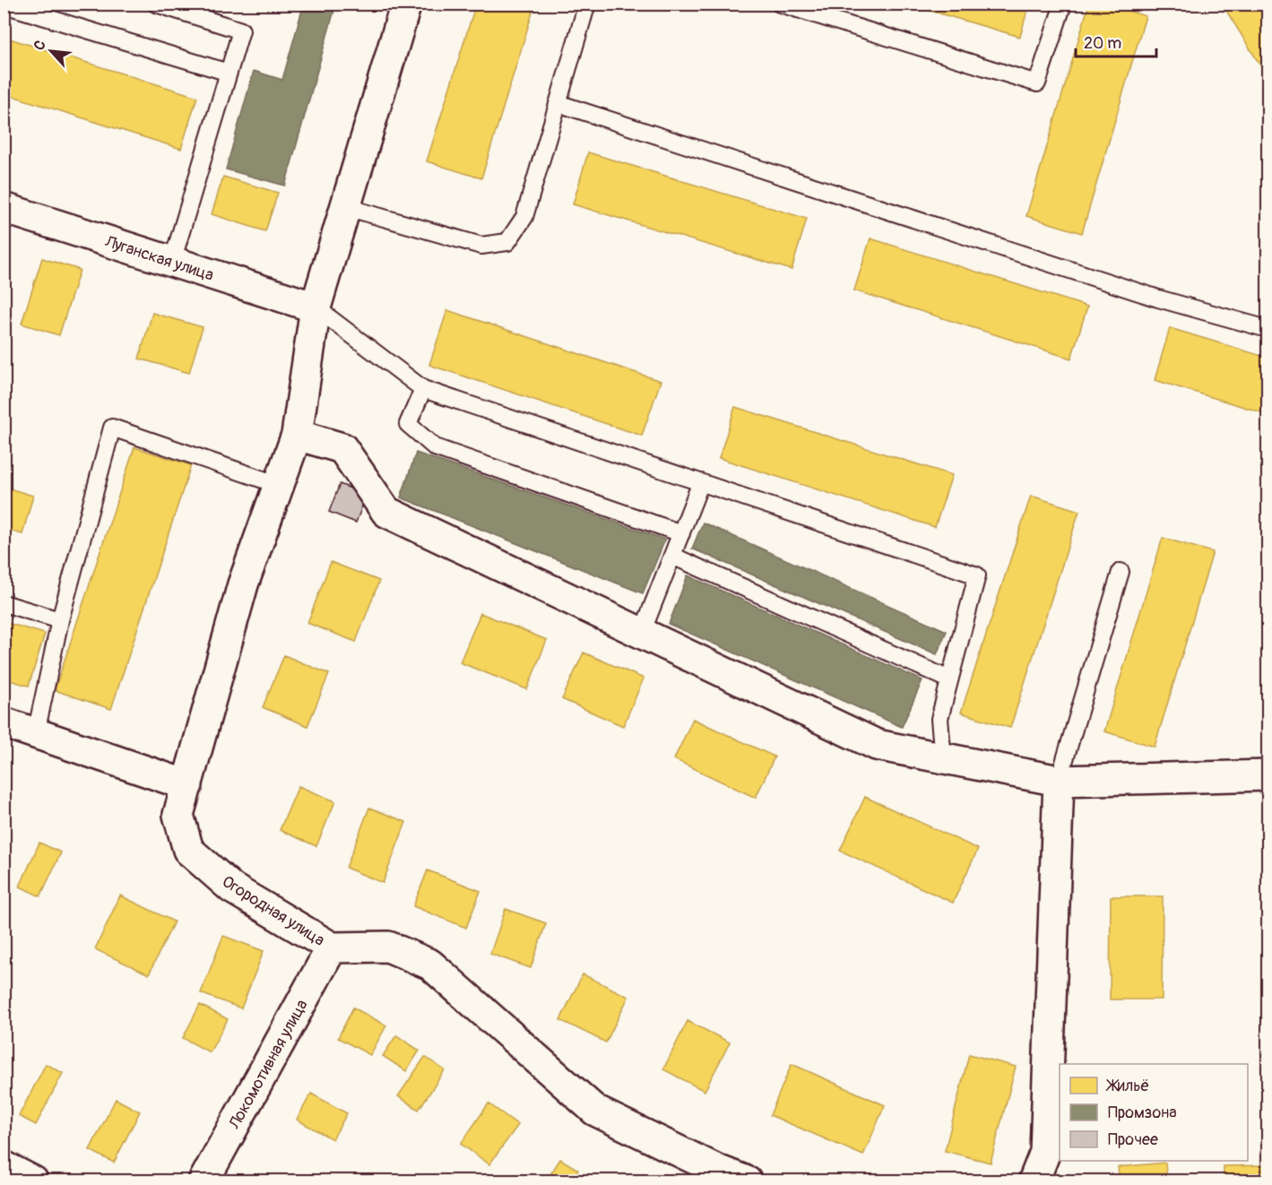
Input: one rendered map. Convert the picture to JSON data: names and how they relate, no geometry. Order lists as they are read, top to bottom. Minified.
{"streets":{"street":["Луганская улица","Огородная улица","Локомотивная улица"]},"crossings":[["Луганская улица","Огородная улица"],["Огородная улица","Локомотивная улица"]],"legend":["Жильё","Промзона","Прочее"],"scale_bar":"20 m","north":"top left"}
